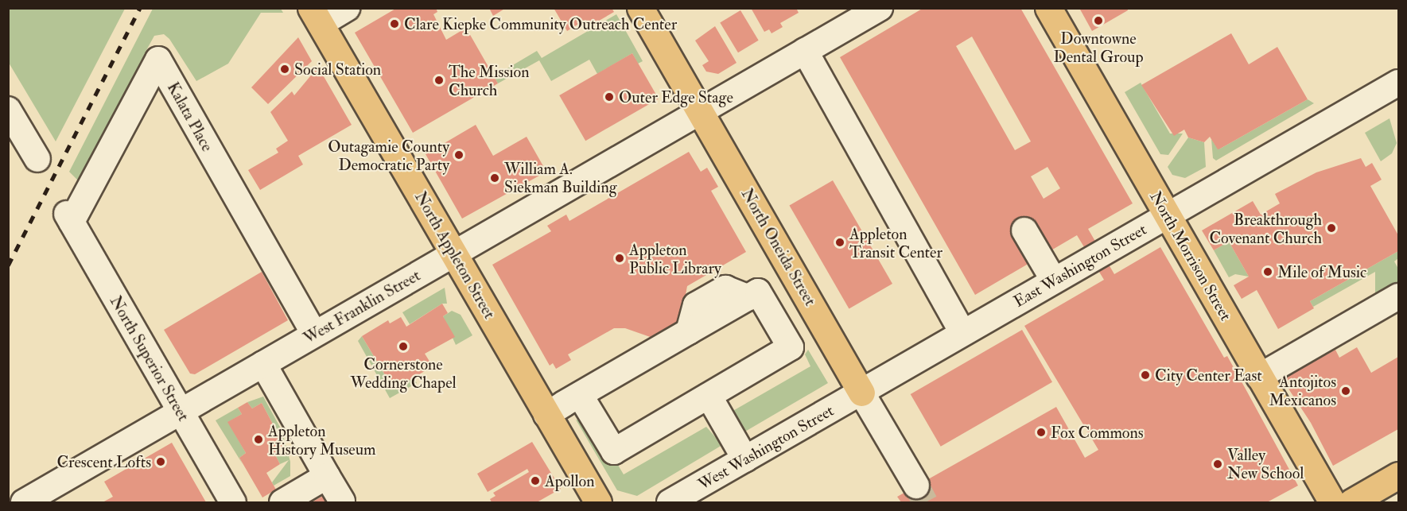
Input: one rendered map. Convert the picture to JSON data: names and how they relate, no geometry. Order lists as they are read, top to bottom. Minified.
{"streets":{"main road":["North Oneida Street","North Appleton Street","North Morrison Street"],"street":["Kalata Place","East Washington Street","West Franklin Street","North Superior Street","West Washington Street"]},"crossings":[["Kalata Place","West Franklin Street"],["Kalata Place","North Superior Street"],["North Oneida Street","East Washington Street"],["North Oneida Street","West Franklin Street"],["North Oneida Street","West Washington Street"],["North Appleton Street","West Franklin Street"],["North Morrison Street","East Washington Street"],["East Washington Street","West Washington Street"],["West Franklin Street","North Superior Street"]],"places":["Downtowne Dental Group","Clare Kiepke Community Outreach Center","Social Station","The Mission Church","Outer Edge Stage","Outagamie County Democratic Party","William A. Siekman Building","Breakthrough Covenant Church","Appleton Transit Center","Appleton Public Library","Mile of Music","Cornerstone Wedding Chapel","City Center East","Antojitos Mexicanos","Fox Commons","Appleton History Museum","Crescent Lofts","Valley New School","Apollon"]}
